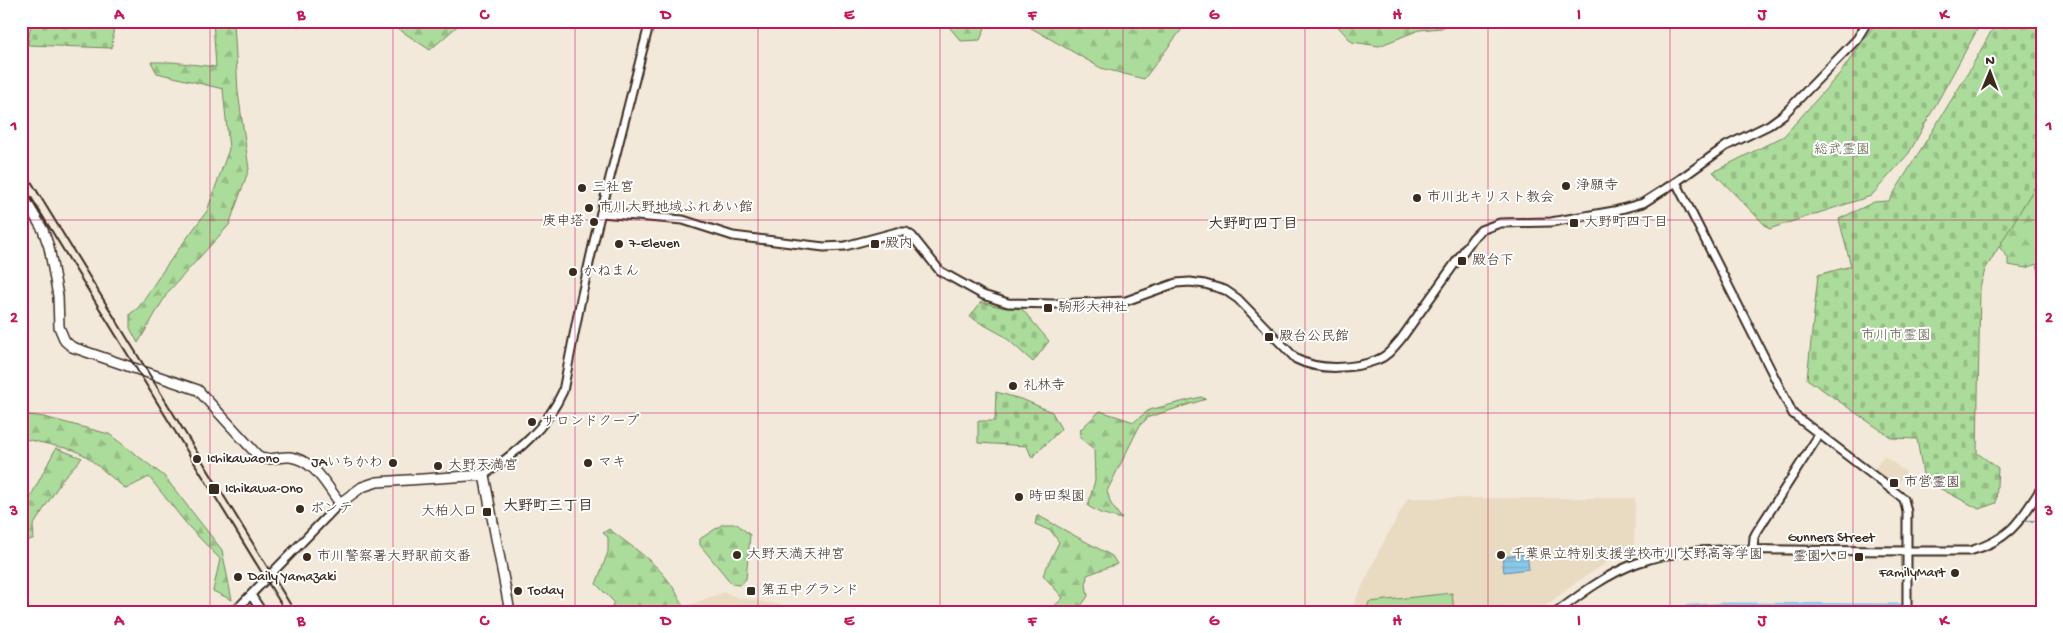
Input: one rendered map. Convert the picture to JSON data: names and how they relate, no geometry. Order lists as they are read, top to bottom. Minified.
{"streets":{"street":["Gunners Street"]},"districts":["大野町四丁目","大野町三丁目"],"parks":["総武霊園","市川市霊園"],"places":{"other":["浄願寺","三社宮","市川北キリスト教会","市川大野地域ふれあい館","庚申塔","7-Eleven","かねまん","礼林寺","サロンドクープ","Ichikawaono","JAいちかわ","マキ","大野天満宮","時田梨園","ボンテ","大野天満天神宮","千葉県立特別支援学校市川大野高等学園","市川警察署大野駅前交番","FamilyMart","Daily Yamazaki","Today"],"transit":["大野町四丁目","殿内","殿台下","駒形大神社","殿台公民館","市営霊園","Ichikawa-Ono","大柏入口","霊園入口","第五中グランド"]},"north":"top","grid":{"columns":["A","B","C","D","E","F","G","H","I","J","K"],"rows":["1","2","3"]}}
